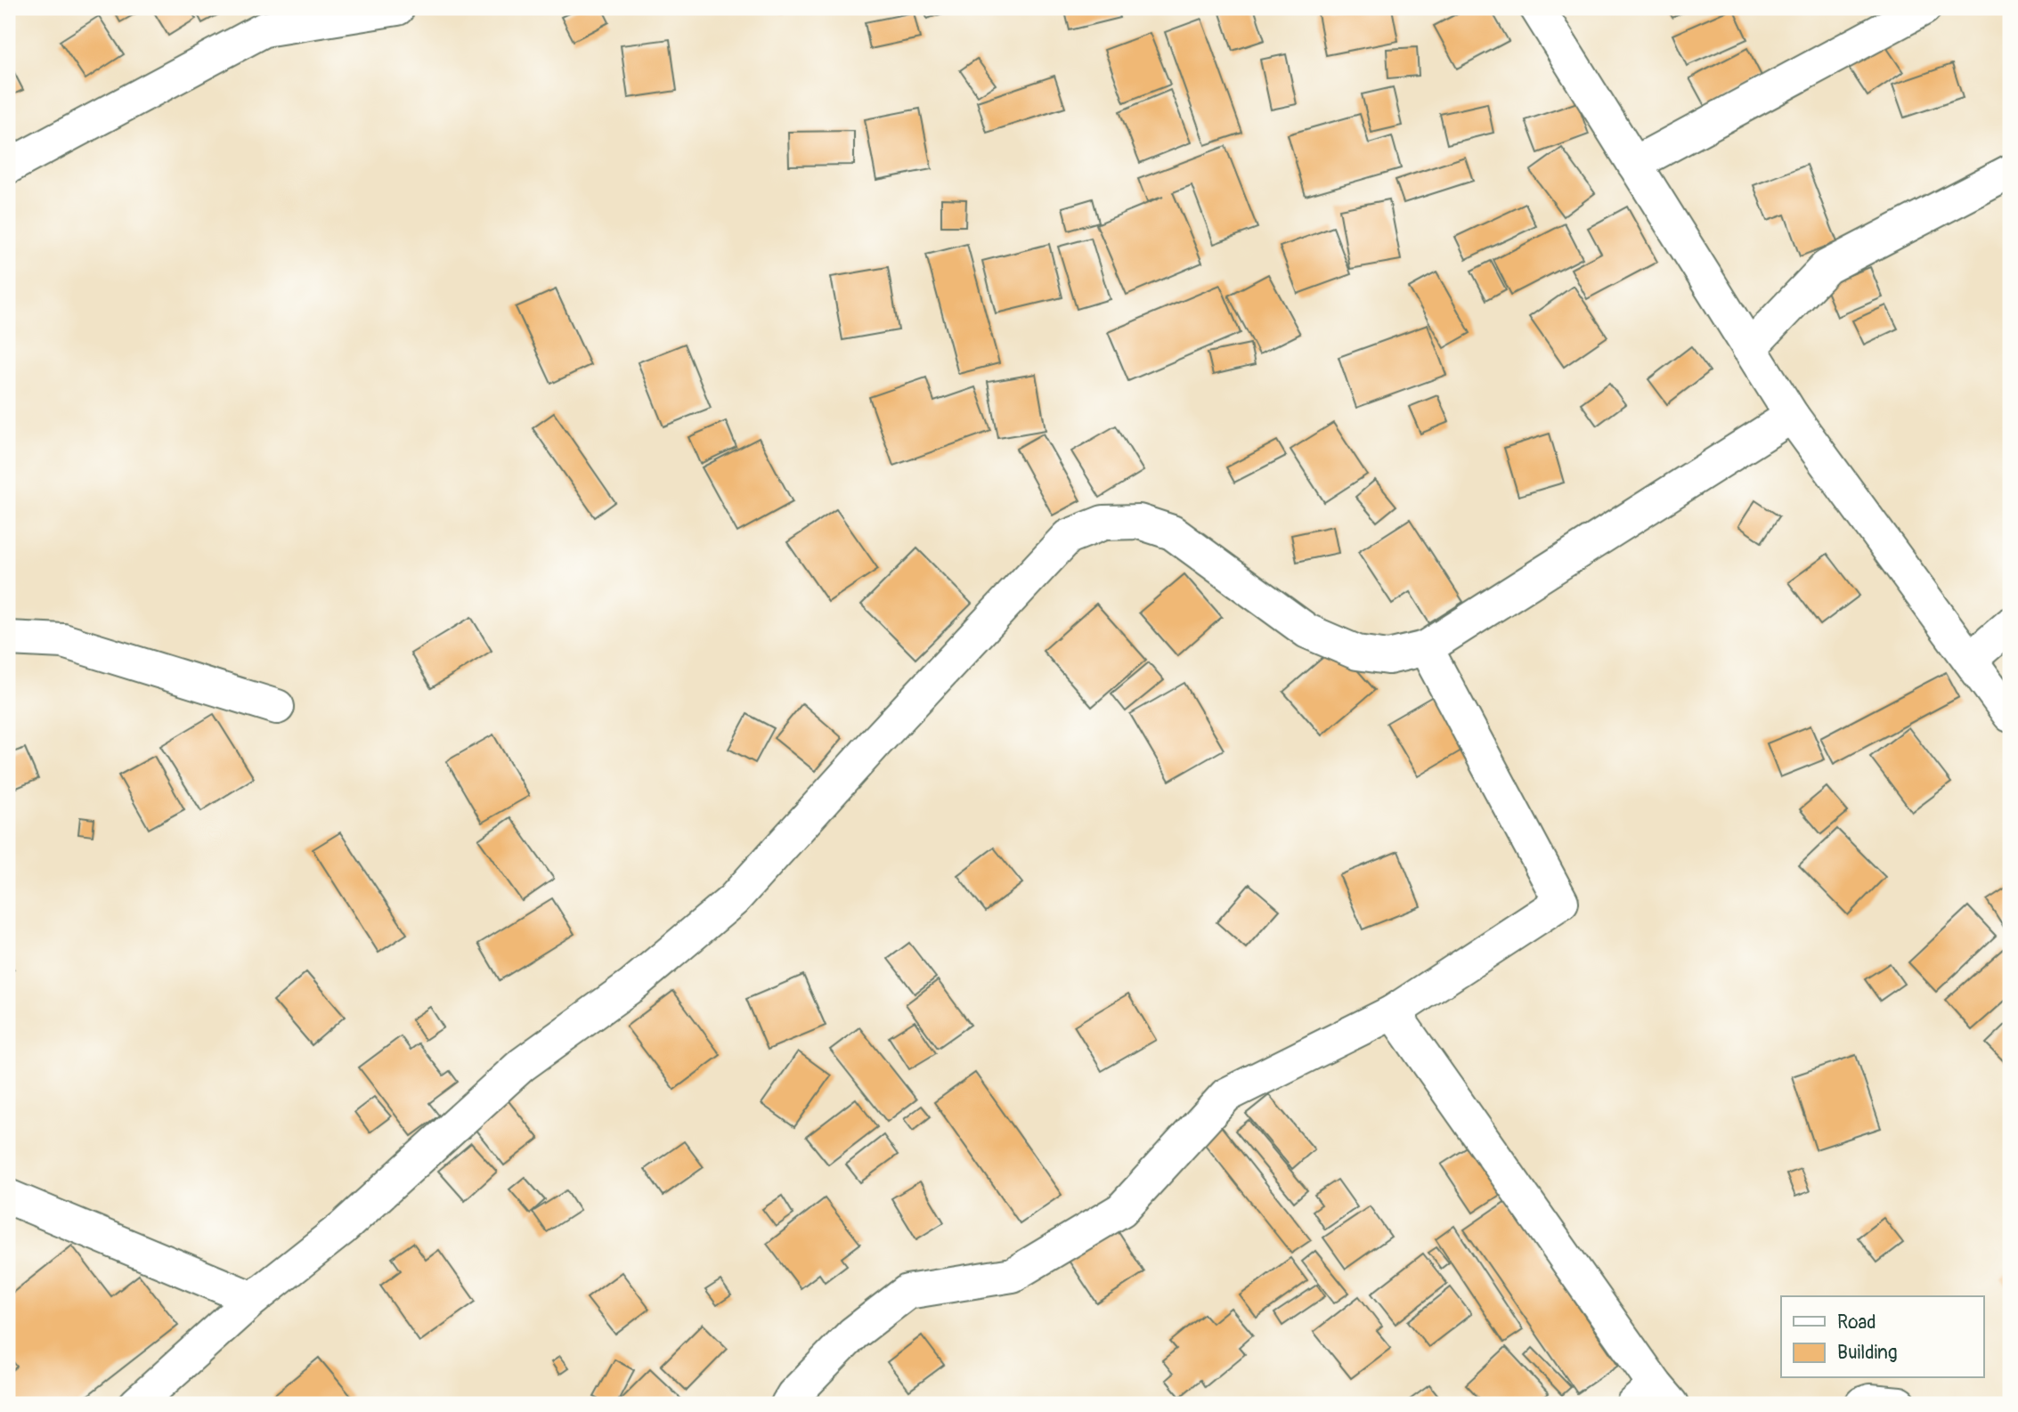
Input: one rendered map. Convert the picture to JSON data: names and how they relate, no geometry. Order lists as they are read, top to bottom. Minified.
{"legend":["Road","Building"]}
